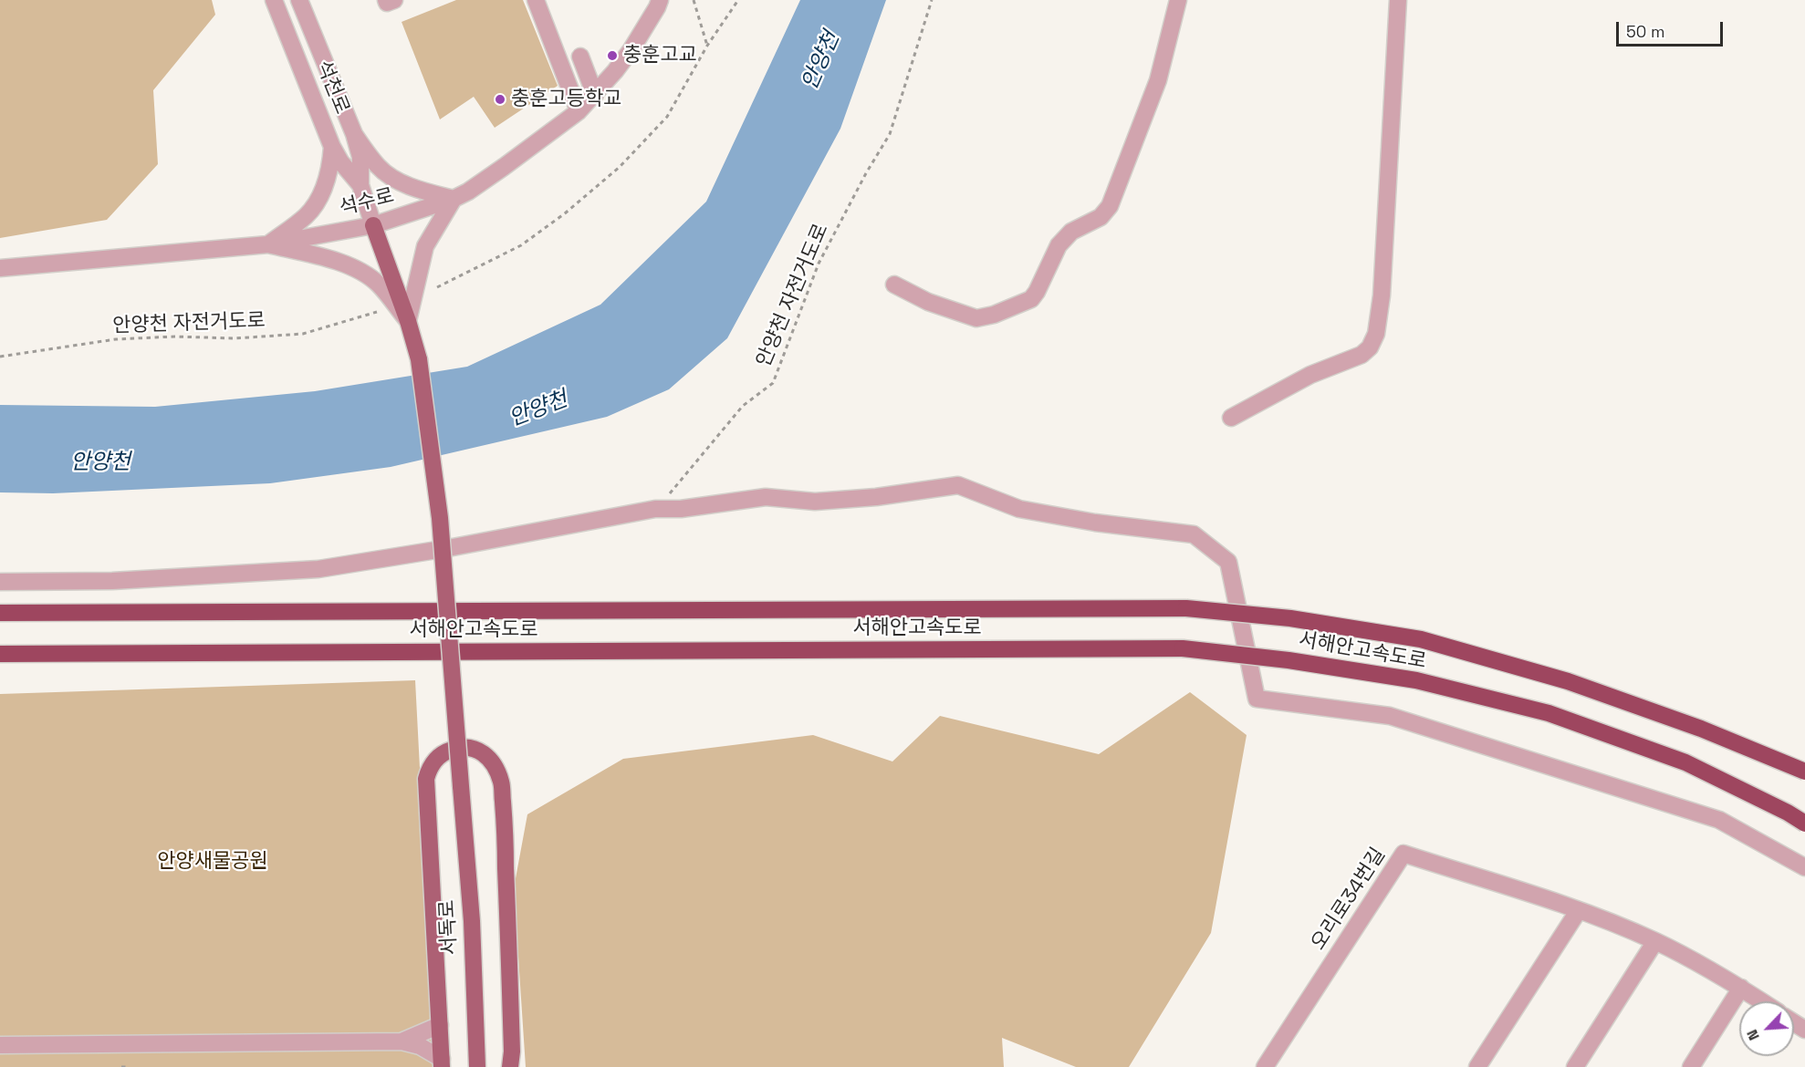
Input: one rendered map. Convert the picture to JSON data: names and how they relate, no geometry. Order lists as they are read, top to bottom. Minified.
{"streets":{"highway":["서해안고속도로"],"main road":["석천로","서독로"],"street":["석수로","오리로34번길"],"path":["안양천 자전거도로"]},"crossings":[["석천로","석수로"],["석천로","서독로"]],"water":["안양천"],"parks":["안양새물공원"],"places":["충훈고교","충훈고등학교"],"scale_bar":"50 m","north":"bottom left"}
